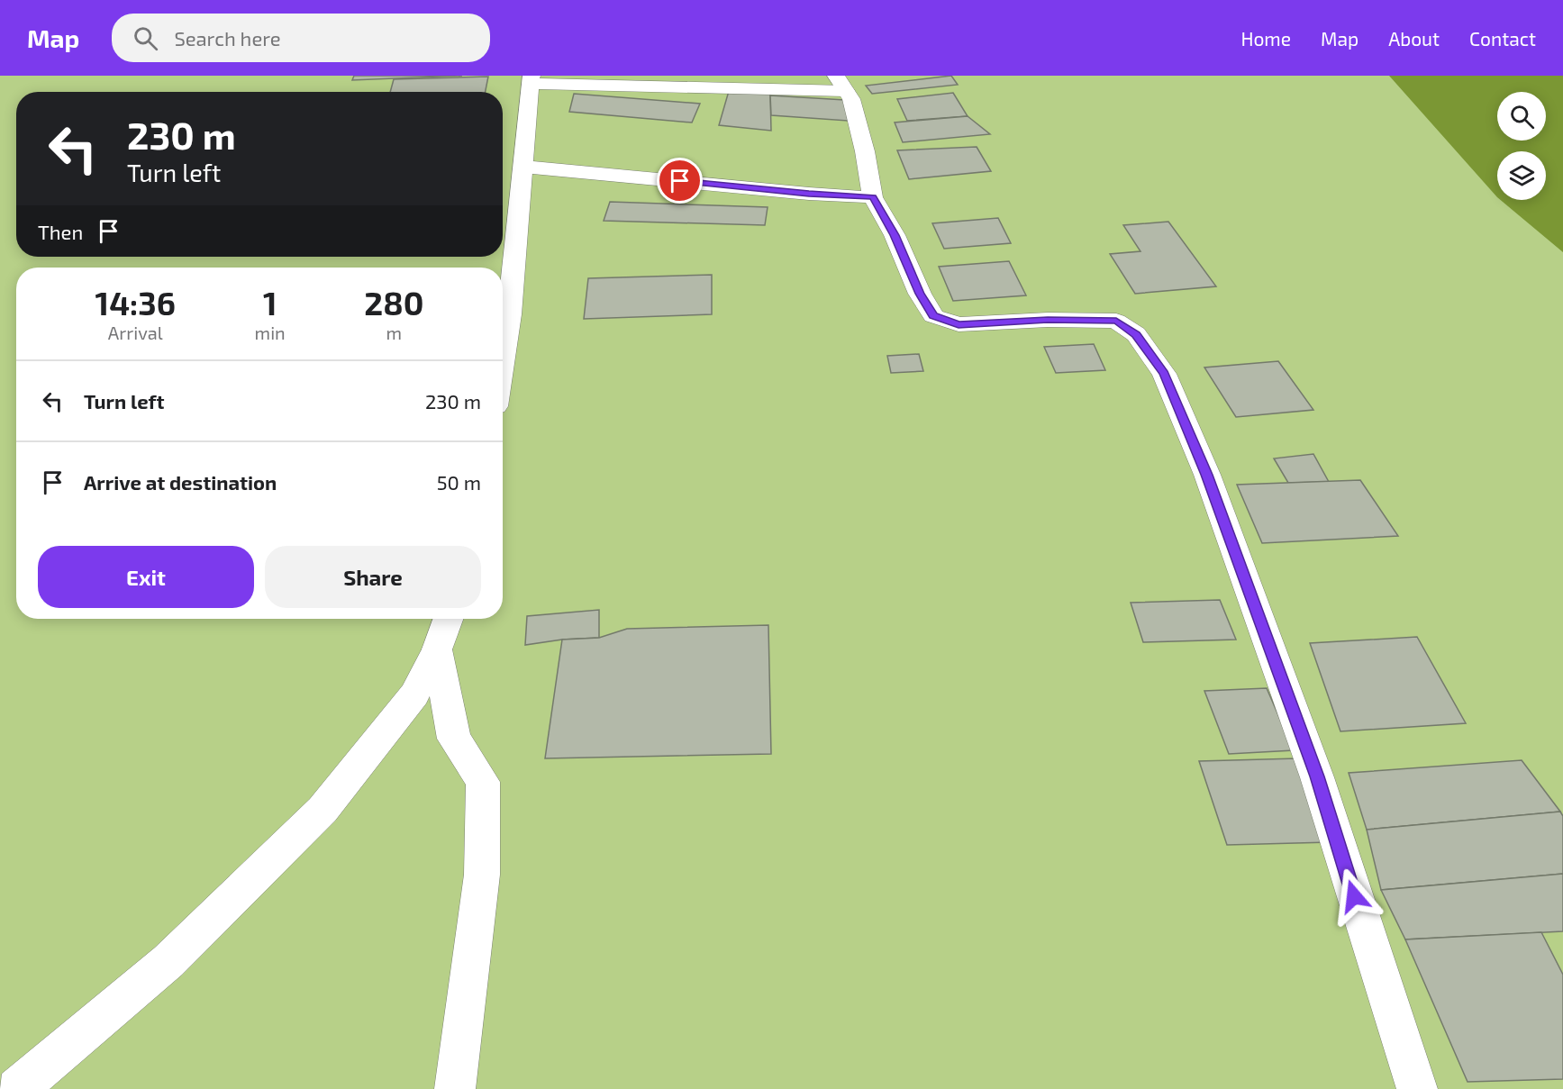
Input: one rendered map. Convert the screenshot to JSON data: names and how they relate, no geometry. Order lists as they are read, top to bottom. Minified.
{"page":{"header":"Map","search":"Search here","nav":["Home","Map","About","Contact"],"turn":["230 m","Turn left"],"then":"Then","eta":["14:36","Arrival","1","min","280","m"],"list":[{"name":"Turn left","value":"230 m"},{"name":"Arrive at destination","value":"50 m"}],"buttons":["Exit","Share"]}}
